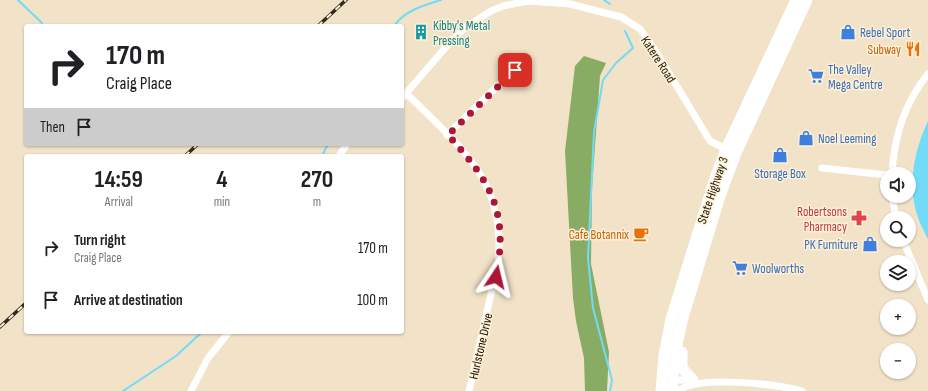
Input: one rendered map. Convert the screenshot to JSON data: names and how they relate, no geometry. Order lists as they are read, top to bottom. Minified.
{"streets":{"highway":["State Highway 3"],"street":["Katere Road","Hurlstone Drive"]},"crossings":[["Katere Road","State Highway 3"],["Katere Road","Hurlstone Drive"]],"places":{"building":["Kibby's Metal Pressing"],"shop":["Rebel Sport","Noel Leeming","Storage Box","PK Furniture"],"restaurant":["Subway"],"supermarket":["The Valley Mega Centre","Woolworths"],"pharmacy":["Robertsons Pharmacy"],"cafe":["Cafe Botannix"]},"page":{"turn":["170 m","Craig Place"],"then":"Then","eta":["14:59","Arrival","4","min","270","m"],"map_buttons":["+","−"],"list":[{"name":"Turn right","note":"Craig Place","value":"170 m"},{"name":"Arrive at destination","value":"100 m"}]}}
